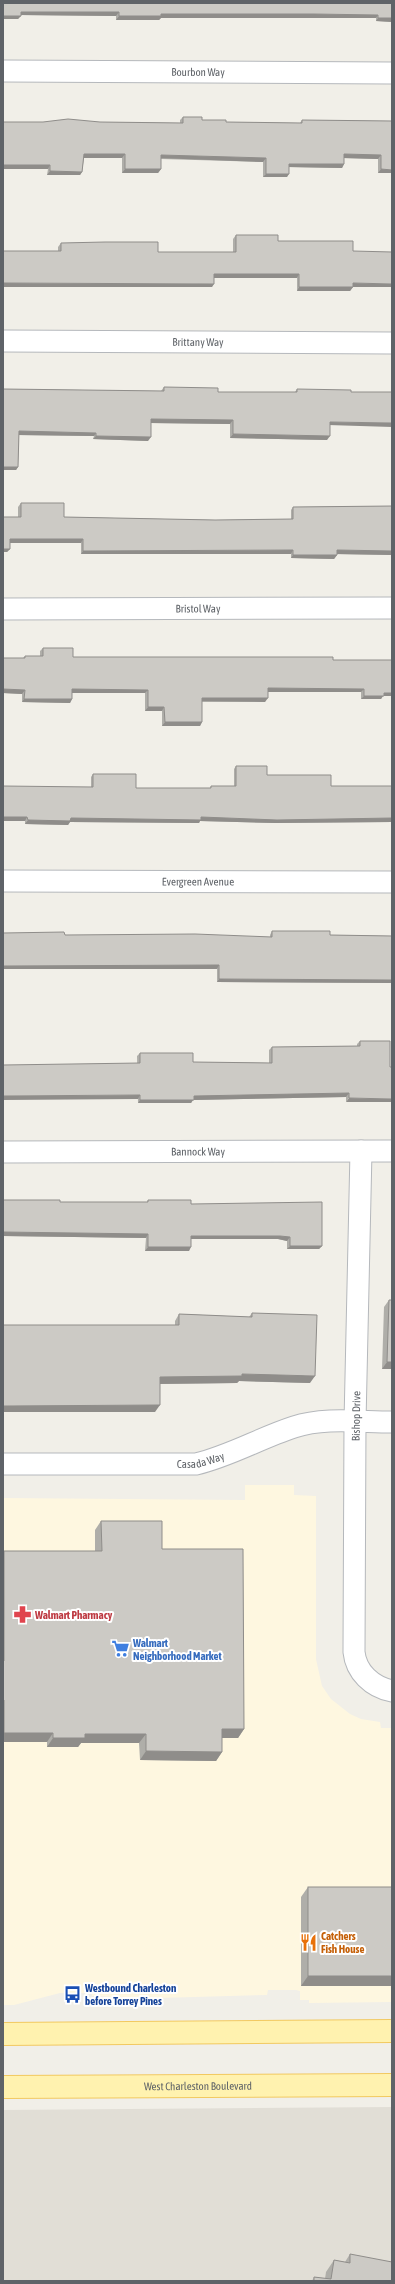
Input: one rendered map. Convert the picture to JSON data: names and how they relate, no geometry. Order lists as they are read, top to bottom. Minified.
{"streets":{"main road":["West Charleston Boulevard"],"street":["Bourbon Way","Brittany Way","Bristol Way","Evergreen Avenue","Bannock Way","Bishop Drive","Casada Way"]},"crossings":[["Bannock Way","Bishop Drive"],["Bishop Drive","Casada Way"]],"places":{"pharmacy":["Walmart Pharmacy"],"supermarket":["Walmart Neighborhood Market"],"restaurant":["Catchers Fish House"],"bus stop":["Westbound Charleston before Torrey Pines"]}}
